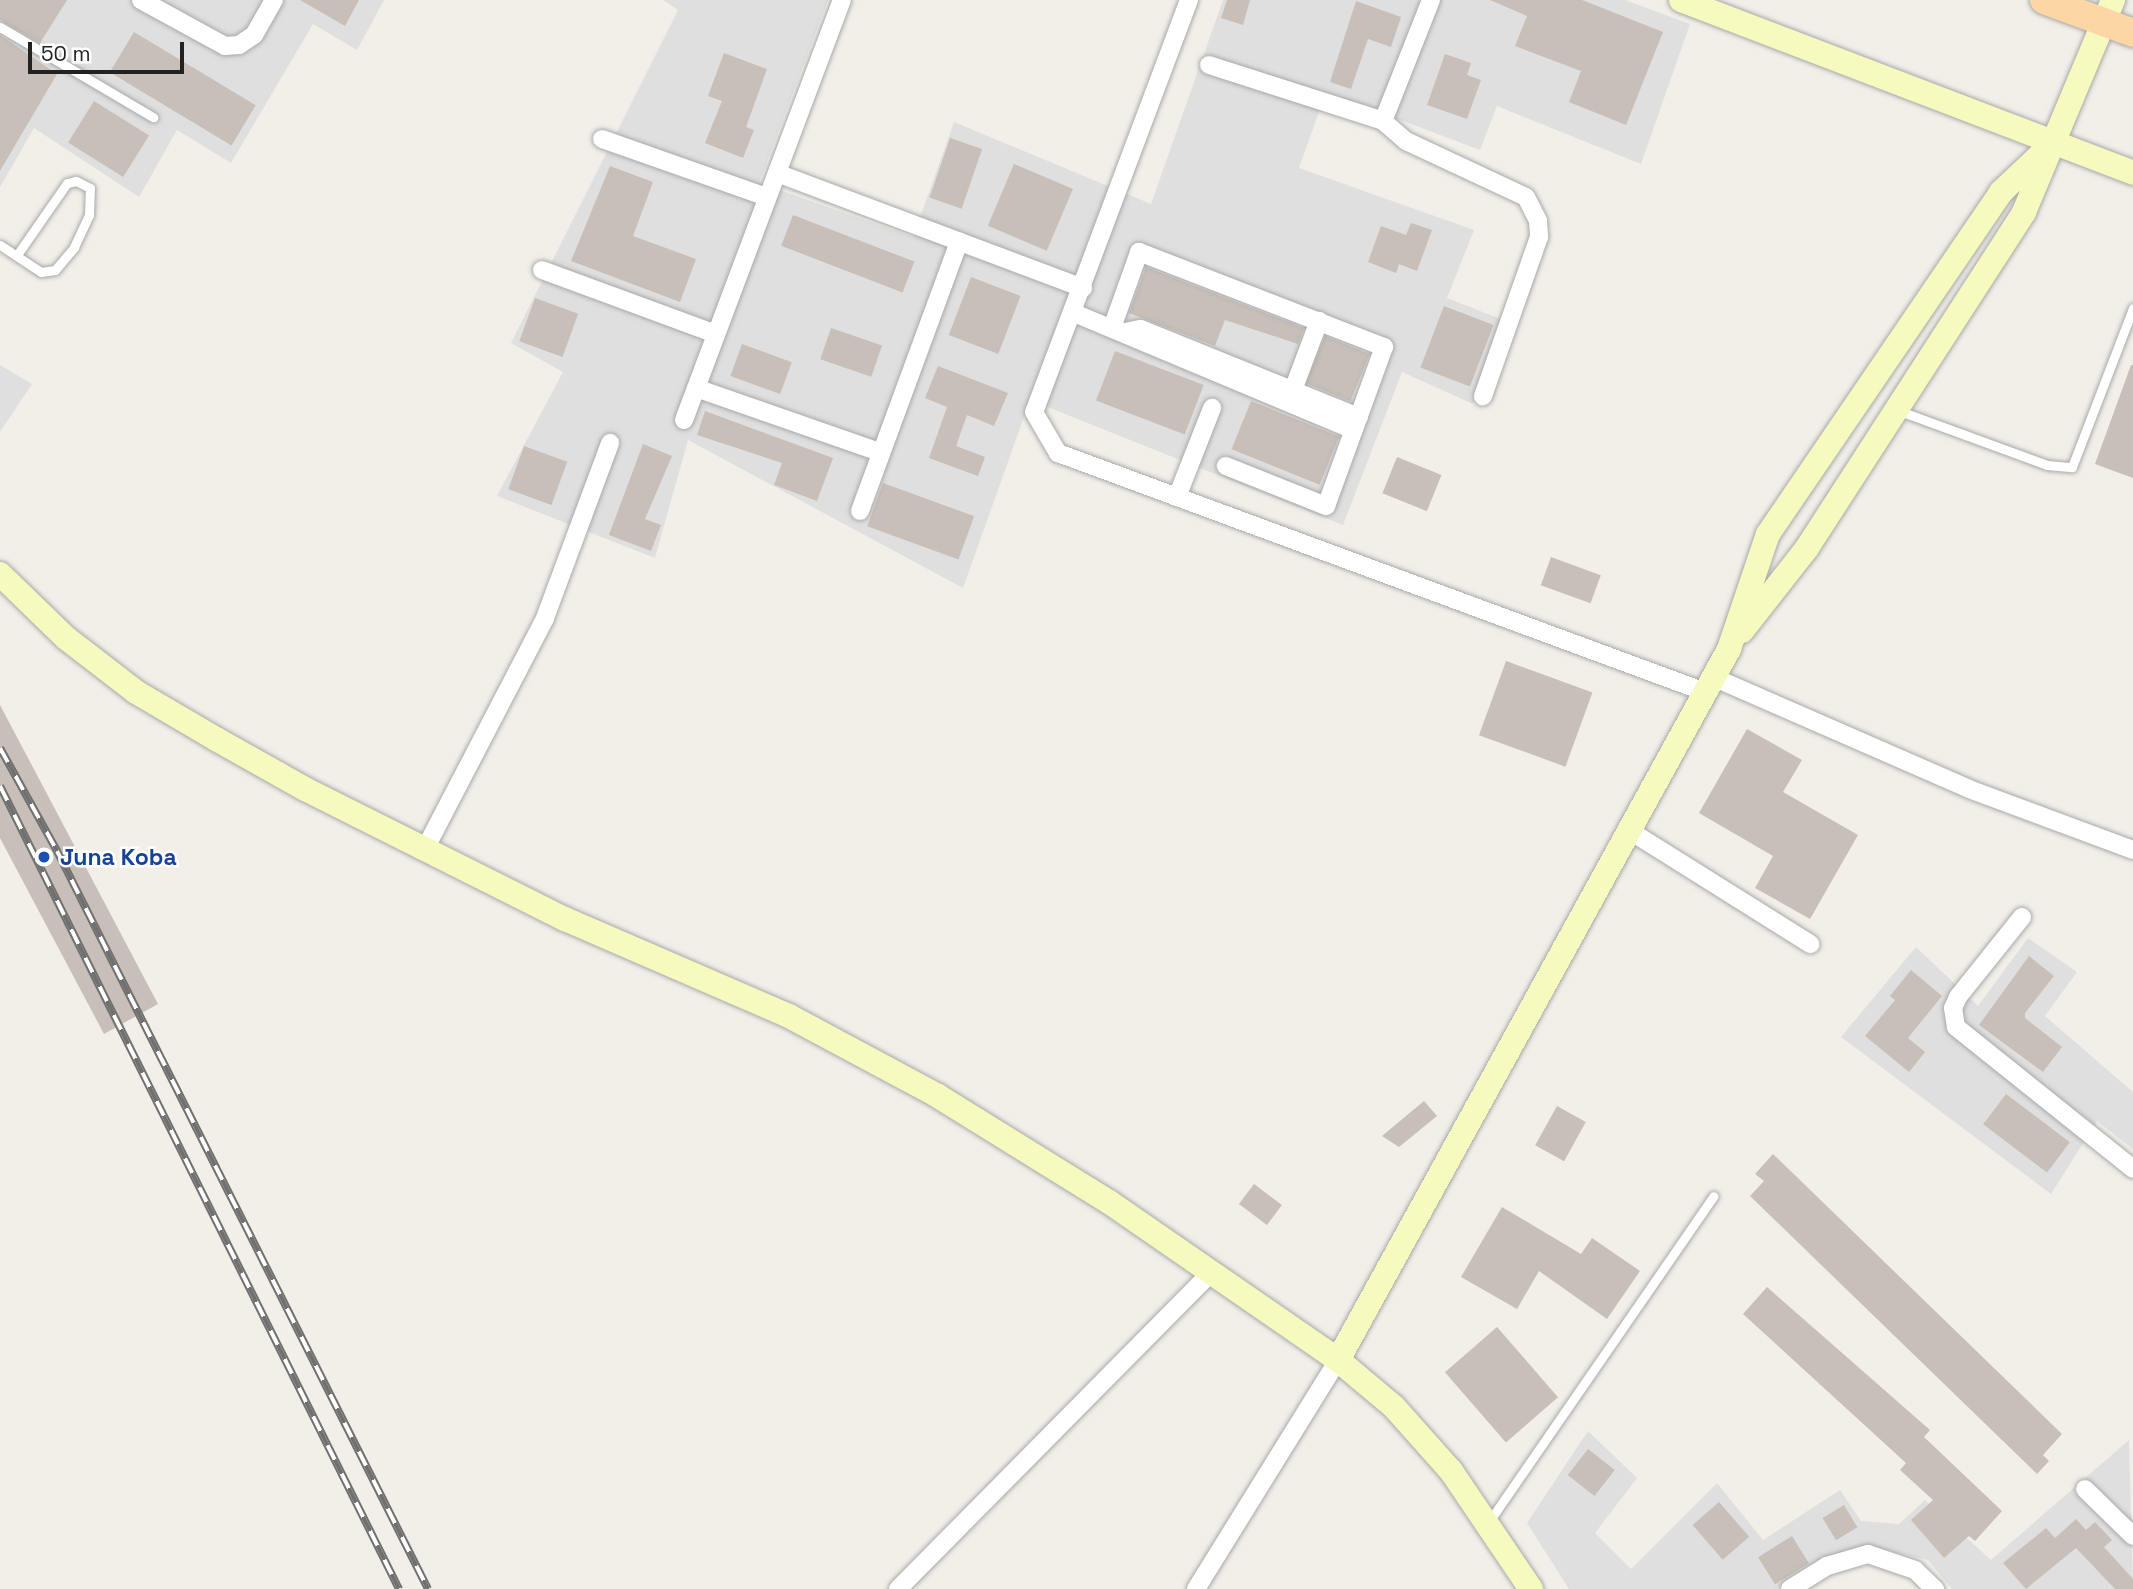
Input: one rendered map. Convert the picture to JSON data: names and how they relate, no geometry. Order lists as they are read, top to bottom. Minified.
{"places":["Juna Koba"],"scale_bar":"50 m"}
